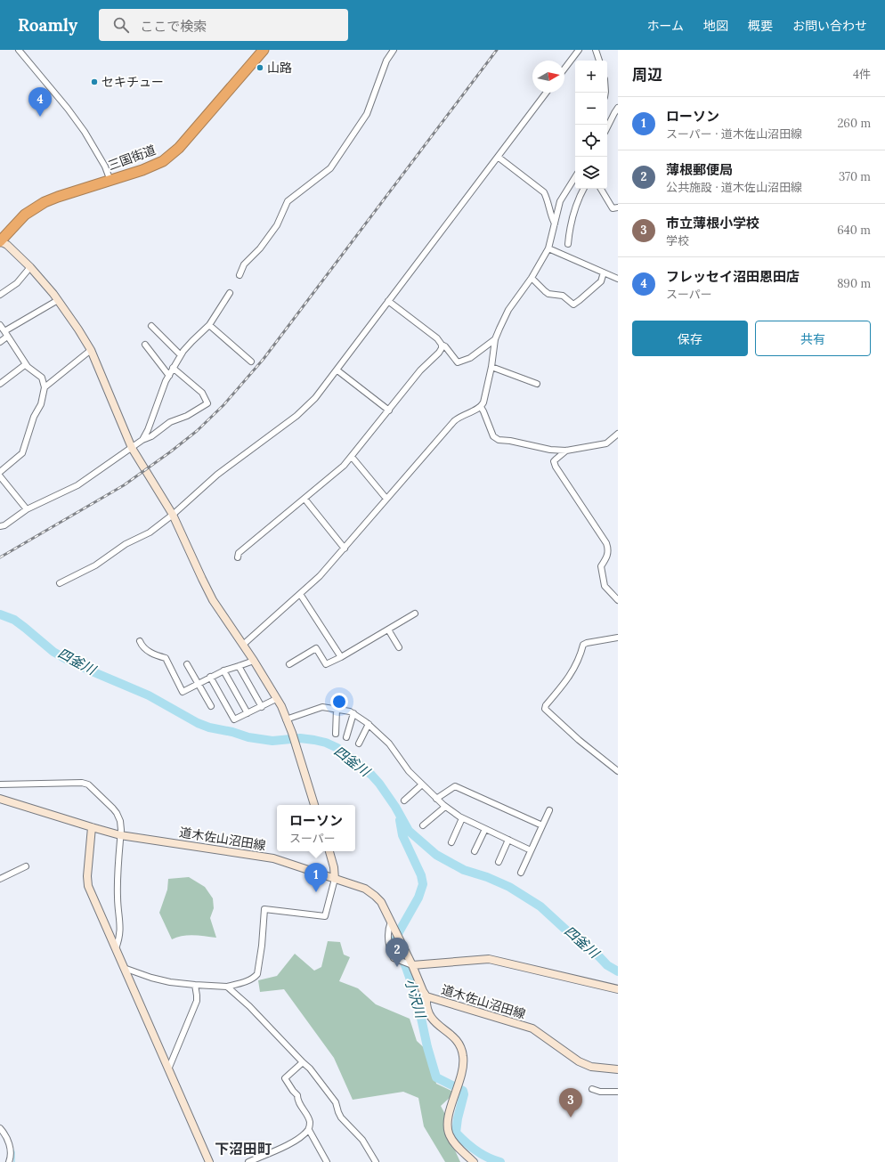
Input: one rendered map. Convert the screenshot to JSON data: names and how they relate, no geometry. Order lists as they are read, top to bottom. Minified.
{"streets":{"highway":["三国街道"],"street":["道木佐山沼田線"]},"districts":["下沼田町"],"water":["四釜川","小沢川"],"places":["山路","セキチュー"],"north":"right","page":{"header":"Roamly","search":"ここで検索","nav":["ホーム","地図","概要","お問い合わせ"],"heading":["周辺","4件"],"map_buttons":["+","−"],"pins":["4","1","2","3"],"list":[{"mark":"1","name":"ローソン","note":"スーパー · 道木佐山沼田線","value":"260 m"},{"mark":"2","name":"薄根郵便局","note":"公共施設 · 道木佐山沼田線","value":"370 m"},{"mark":"3","name":"市立薄根小学校","note":"学校","value":"640 m"},{"mark":"4","name":"フレッセイ沼田恩田店","note":"スーパー","value":"890 m"}],"buttons":["保存","共有"],"popup":["ローソン","スーパー"]}}
